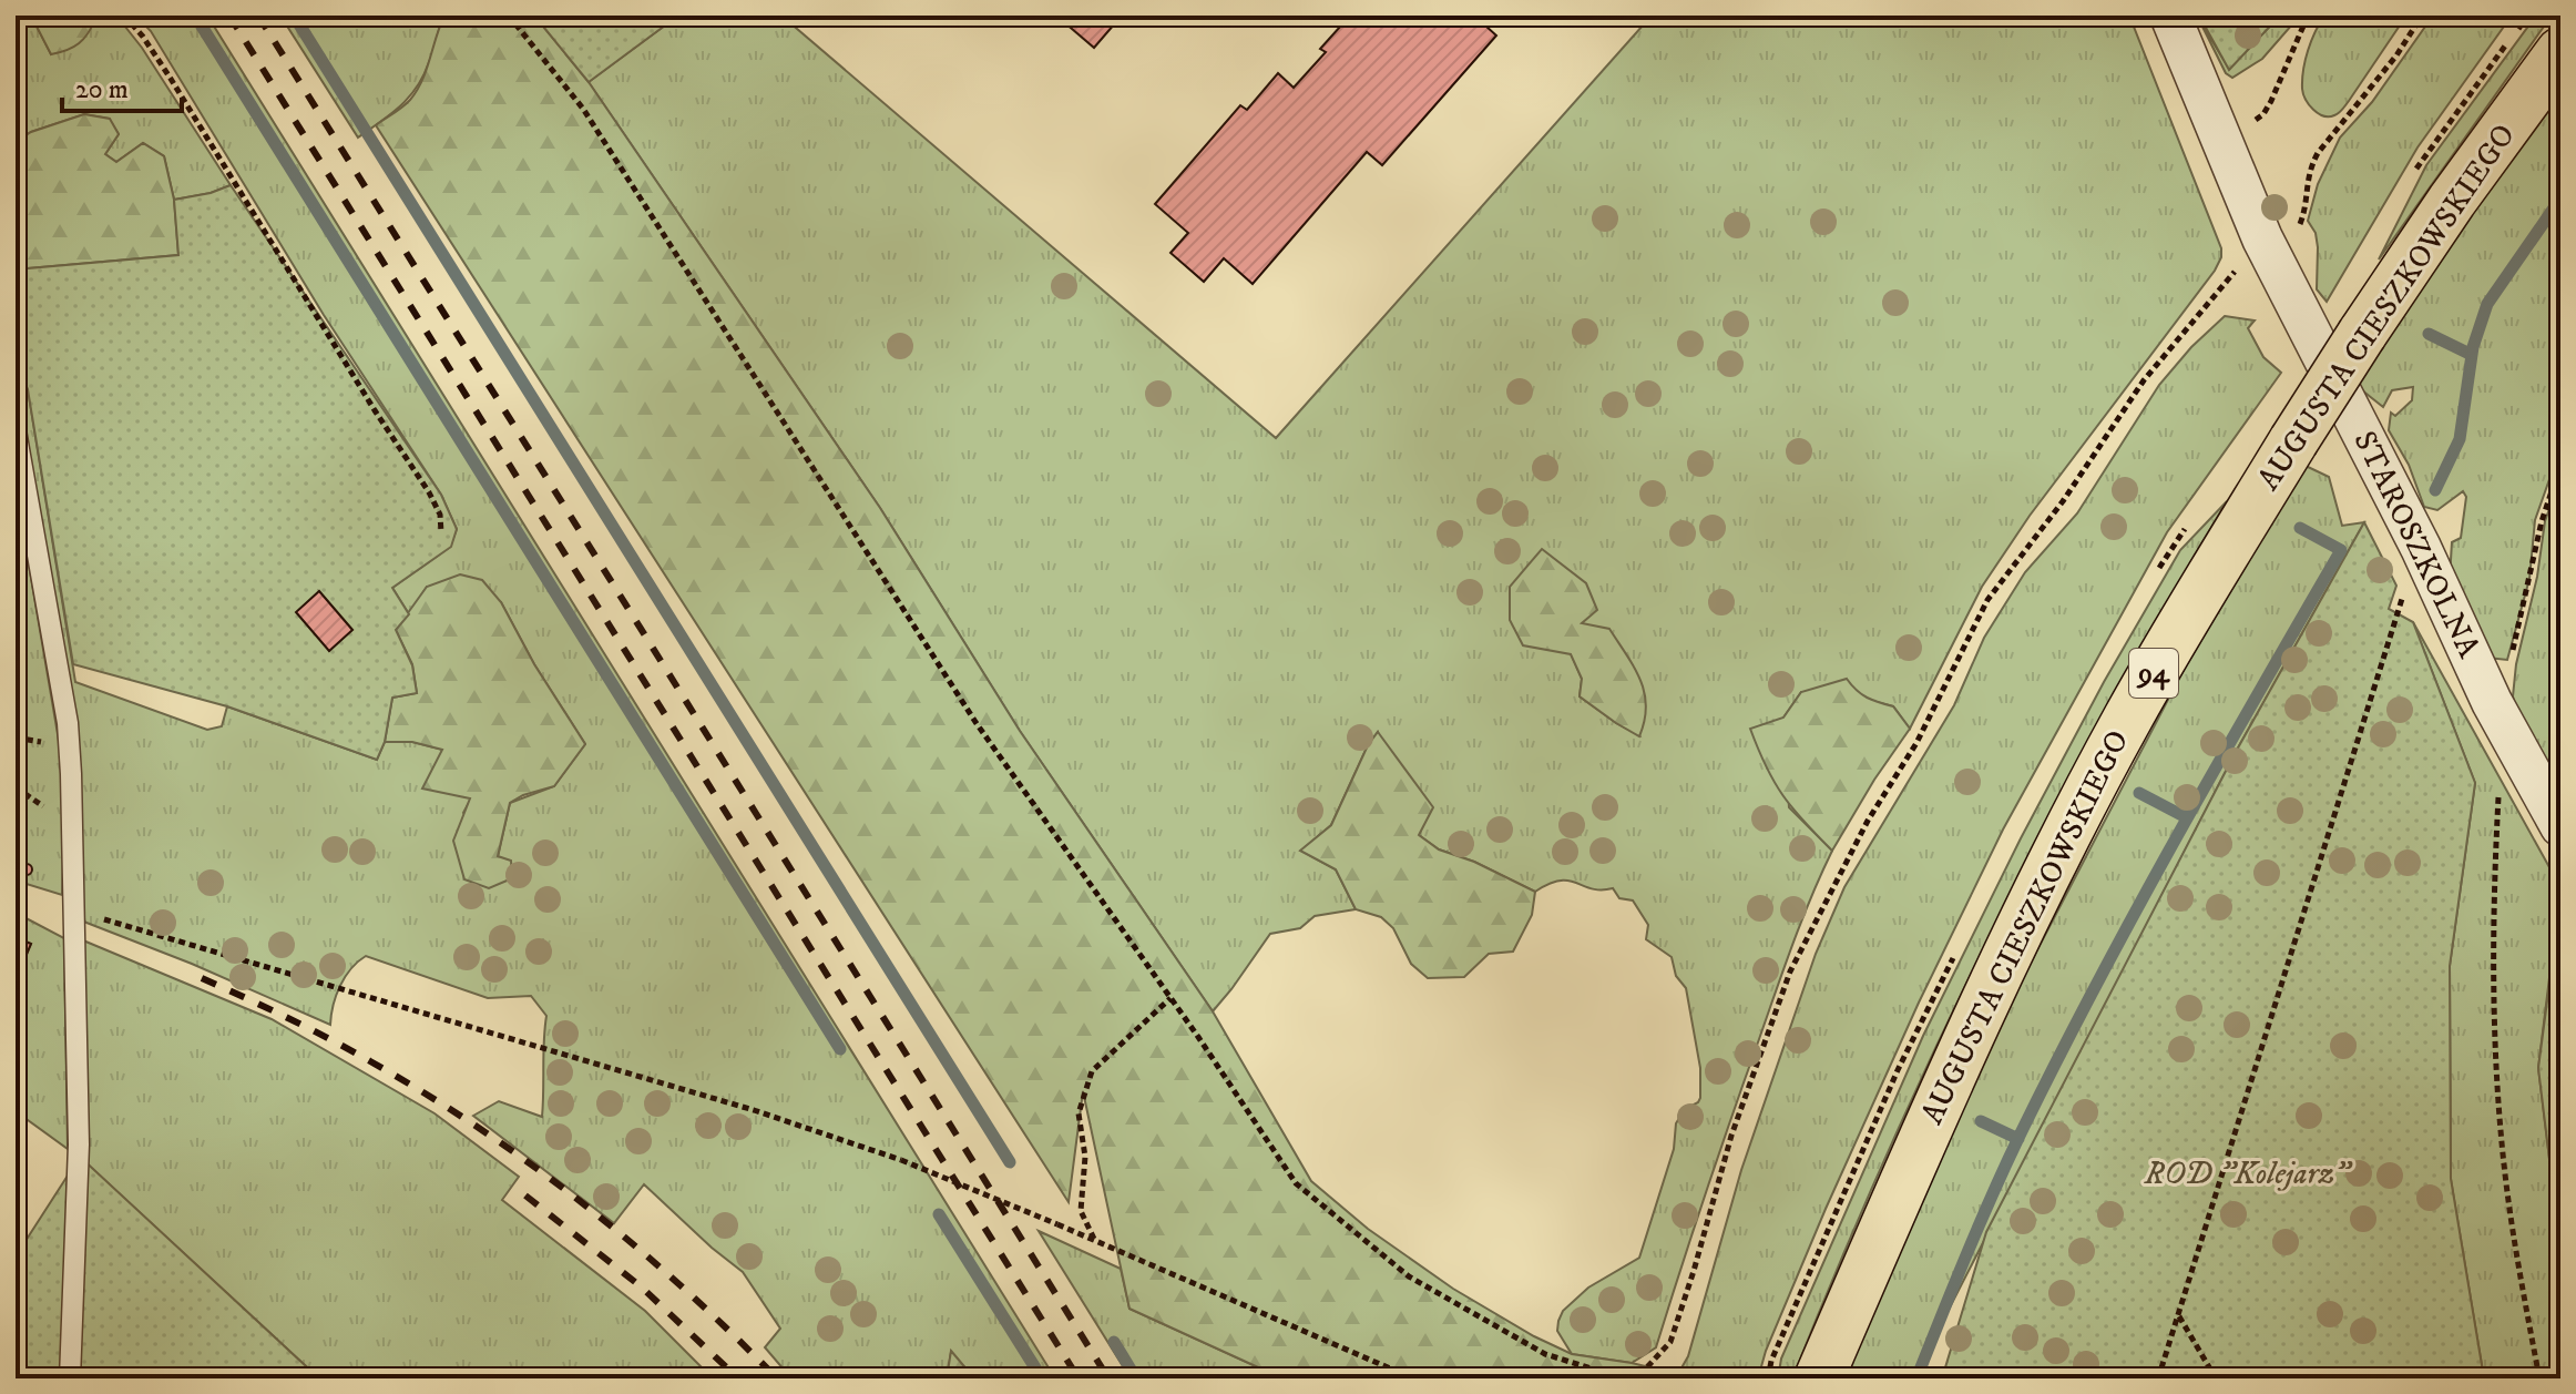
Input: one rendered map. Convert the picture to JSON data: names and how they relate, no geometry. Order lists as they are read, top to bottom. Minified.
{"streets":{"main road":["AUGUSTA CIESZKOWSKIEGO","94"],"street":["STAROSZKOLNA"]},"parks":["ROD \"Kolejarz\""],"scale_bar":"20 m"}
